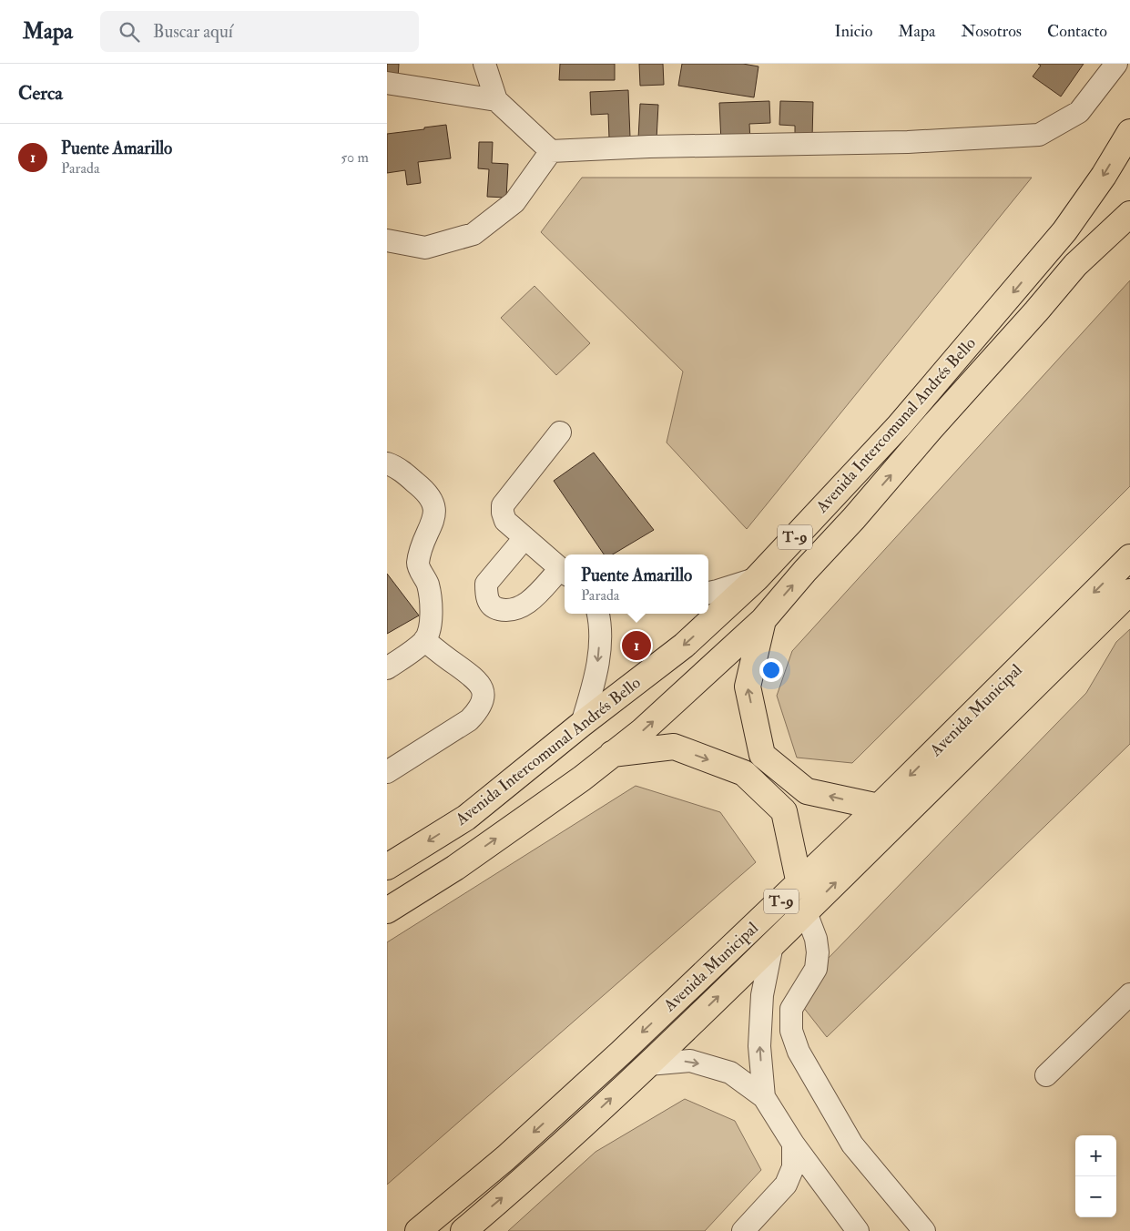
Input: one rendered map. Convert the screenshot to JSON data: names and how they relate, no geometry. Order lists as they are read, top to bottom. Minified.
{"streets":{"highway":["Avenida Intercomunal Andrés Bello","T-9","Avenida Municipal"]},"page":{"header":"Mapa","search":"Buscar aquí","nav":["Inicio","Mapa","Nosotros","Contacto"],"heading":"Cerca","list":[{"mark":"1","name":"Puente Amarillo","note":"Parada","value":"50 m"}],"popup":["Puente Amarillo","Parada"],"pins":"1","map_buttons":["+","−"]}}
